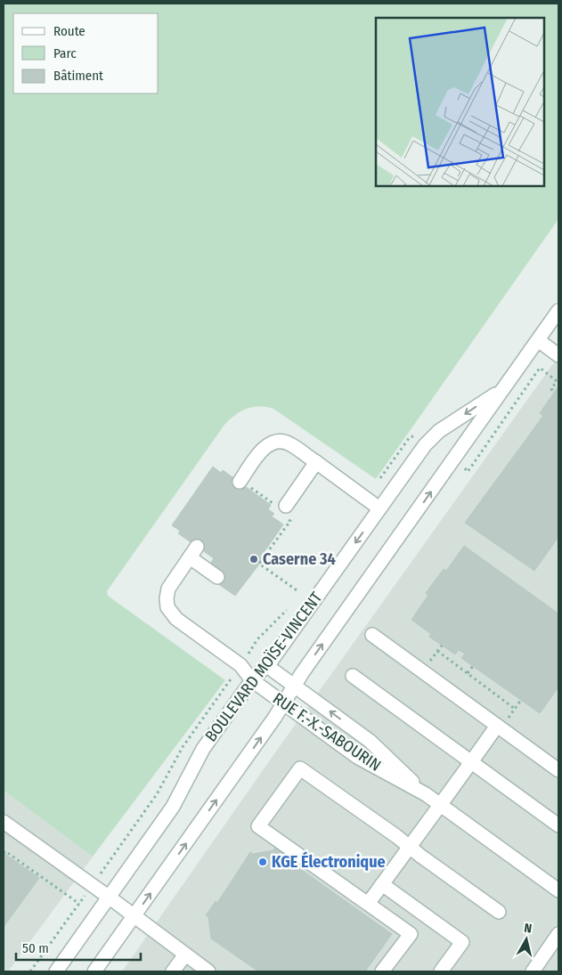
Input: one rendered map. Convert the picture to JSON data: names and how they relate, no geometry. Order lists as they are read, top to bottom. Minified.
{"streets":{"street":["BOULEVARD MOÏSE-VINCENT","RUE F.-X.-SABOURIN"]},"crossings":[["BOULEVARD MOÏSE-VINCENT","RUE F.-X.-SABOURIN"]],"places":["Caserne 34","KGE Électronique"],"legend":["Route","Parc","Bâtiment"],"scale_bar":"50 m","north":"top"}
